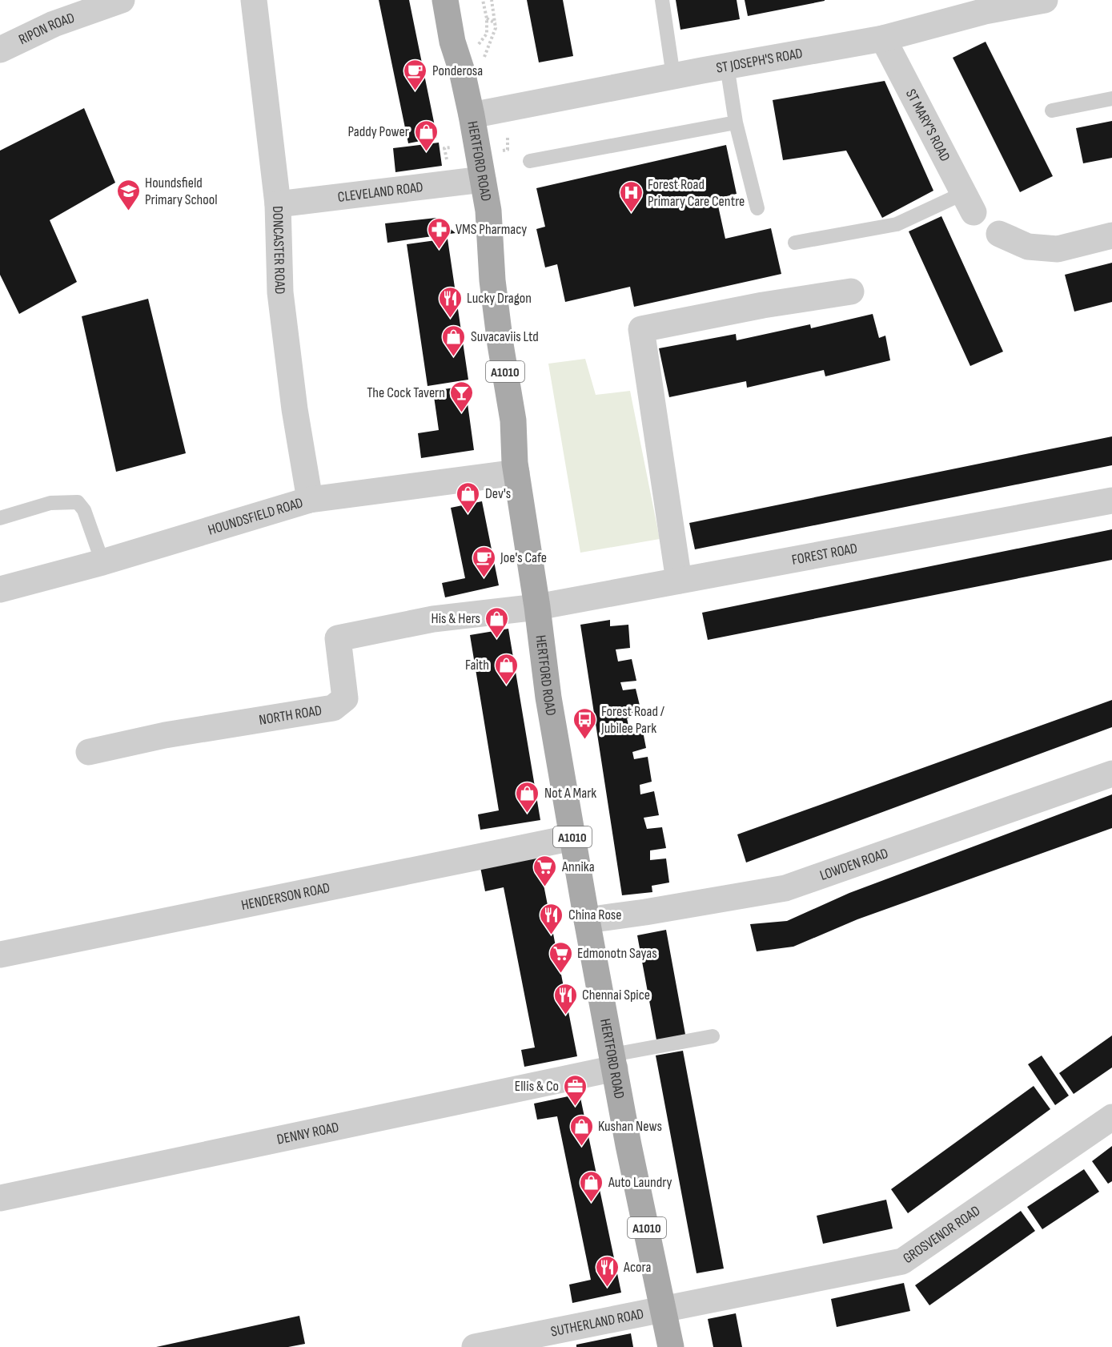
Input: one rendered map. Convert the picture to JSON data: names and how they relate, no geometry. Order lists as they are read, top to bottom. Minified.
{"streets":{"main road":["HERTFORD ROAD","A1010"],"street":["RIPON ROAD","ST JOSEPH'S ROAD","ST MARY'S ROAD","CLEVELAND ROAD","DONCASTER ROAD","HOUNDSFIELD ROAD","FOREST ROAD","NORTH ROAD","LOWDEN ROAD","HENDERSON ROAD","DENNY ROAD","GROSVENOR ROAD","SUTHERLAND ROAD"]},"crossings":[["ST JOSEPH'S ROAD","ST MARY'S ROAD"],["ST JOSEPH'S ROAD","HERTFORD ROAD"],["HERTFORD ROAD","CLEVELAND ROAD"],["HERTFORD ROAD","HOUNDSFIELD ROAD"],["HERTFORD ROAD","FOREST ROAD"],["HERTFORD ROAD","NORTH ROAD"],["HERTFORD ROAD","LOWDEN ROAD"],["HERTFORD ROAD","HENDERSON ROAD"],["HERTFORD ROAD","DENNY ROAD"],["HERTFORD ROAD","GROSVENOR ROAD"],["HERTFORD ROAD","SUTHERLAND ROAD"],["CLEVELAND ROAD","DONCASTER ROAD"],["DONCASTER ROAD","HOUNDSFIELD ROAD"],["FOREST ROAD","NORTH ROAD"],["GROSVENOR ROAD","SUTHERLAND ROAD"]],"places":{"cafe":["Ponderosa","Joe's Cafe"],"shop":["Paddy Power","Suvacaviis Ltd","Dev's","His & Hers","Faith","Not A Mark","Kushan News","Auto Laundry"],"school or university":["Houndsfield Primary School"],"hospital":["Forest Road Primary Care Centre"],"pharmacy":["VMS Pharmacy"],"restaurant":["Lucky Dragon","China Rose","Chennai Spice","Acora"],"bar":["The Cock Tavern"],"bus stop":["Forest Road / Jubilee Park"],"supermarket":["Annika","Edmonotn Sayas"],"office":["Ellis & Co"]}}
